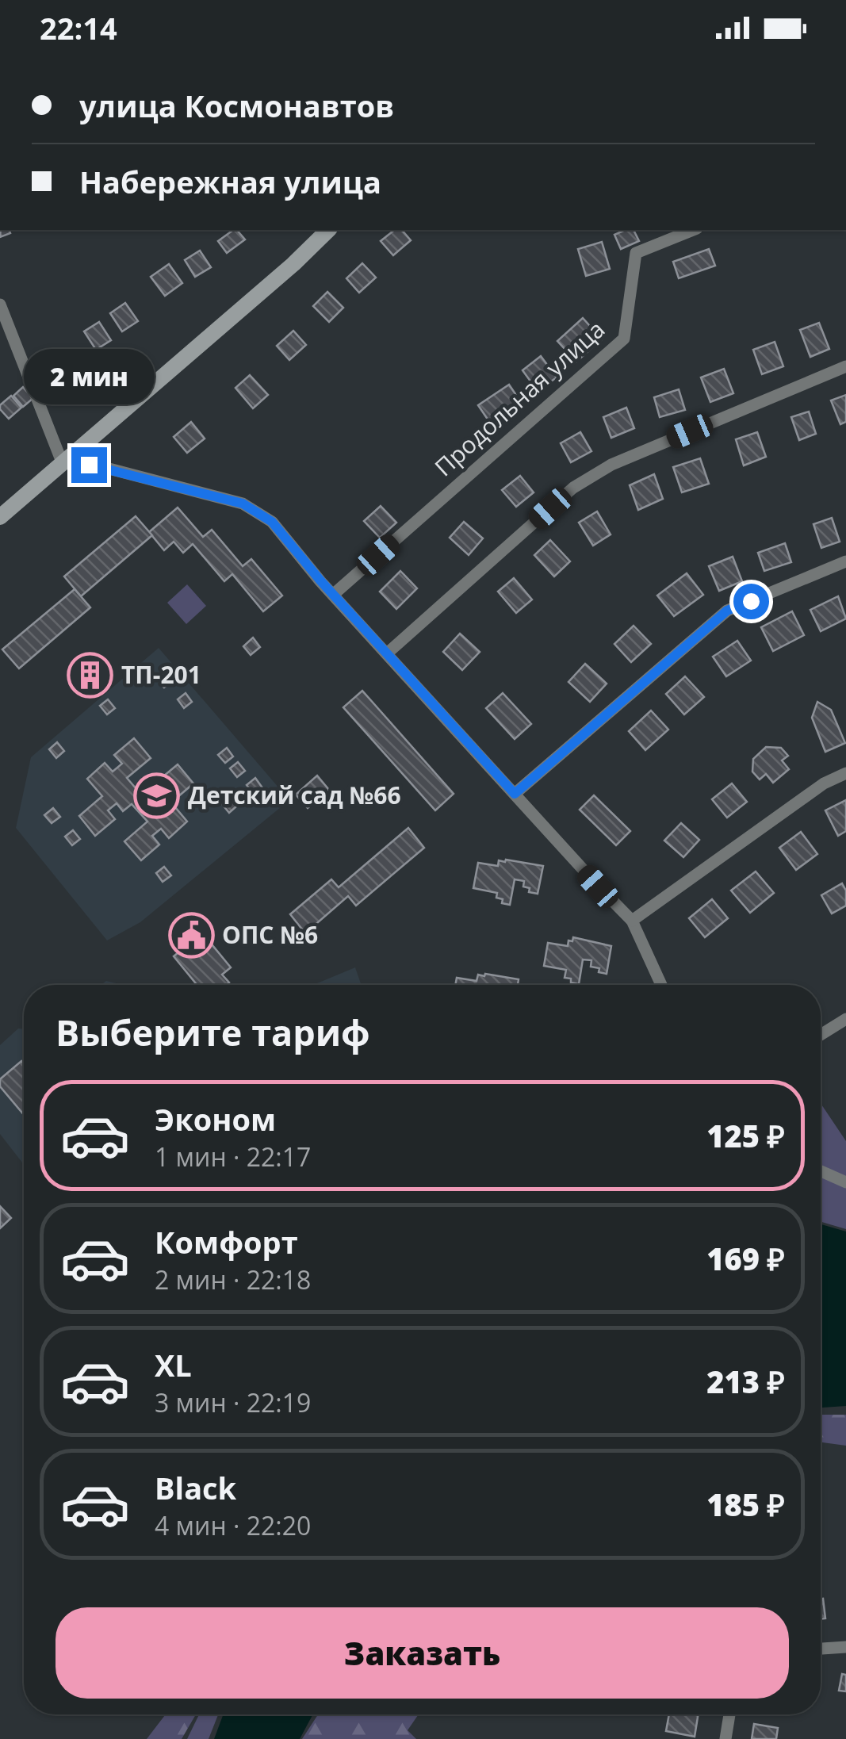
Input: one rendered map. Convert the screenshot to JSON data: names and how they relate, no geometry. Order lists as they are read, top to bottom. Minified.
{"streets":{"street":["Продольная улица"]},"places":{"building":["ТП-201"],"school or university":["Детский сад №66"],"public building":["ОПС №6"]},"page":{"status":"22:14","banner":["улица Космонавтов","Набережная улица"],"bubble":"2 мин","heading":"Выберите тариф","list":[{"name":"Эконом","note":"1 мин · 22:17","value":"125 ₽"},{"name":"Комфорт","note":"2 мин · 22:18","value":"169 ₽"},{"name":"XL","note":"3 мин · 22:19","value":"213 ₽"},{"name":"Black","note":"4 мин · 22:20","value":"185 ₽"}],"buttons":"Заказать"}}
